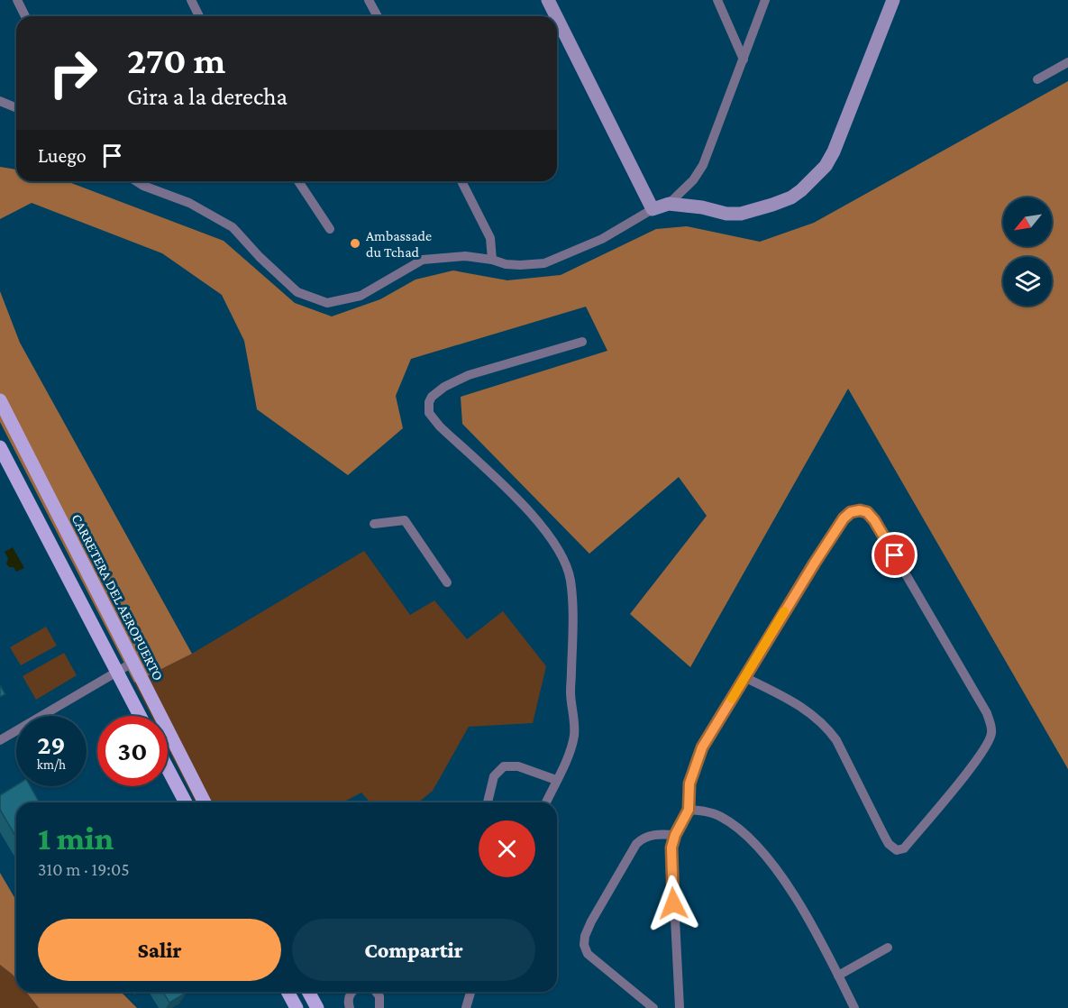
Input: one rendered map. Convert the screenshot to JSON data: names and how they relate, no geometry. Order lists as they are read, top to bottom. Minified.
{"streets":{"main road":["CARRETERA DEL AEROPUERTO"]},"places":["Ambassade du Tchad"],"north":"bottom left","page":{"turn":["270 m","Gira a la derecha"],"then":"Luego","speed":"29 km/h","limit":"30","heading":["1 min","310 m · 19:05"],"buttons":["Salir","Compartir"]}}
